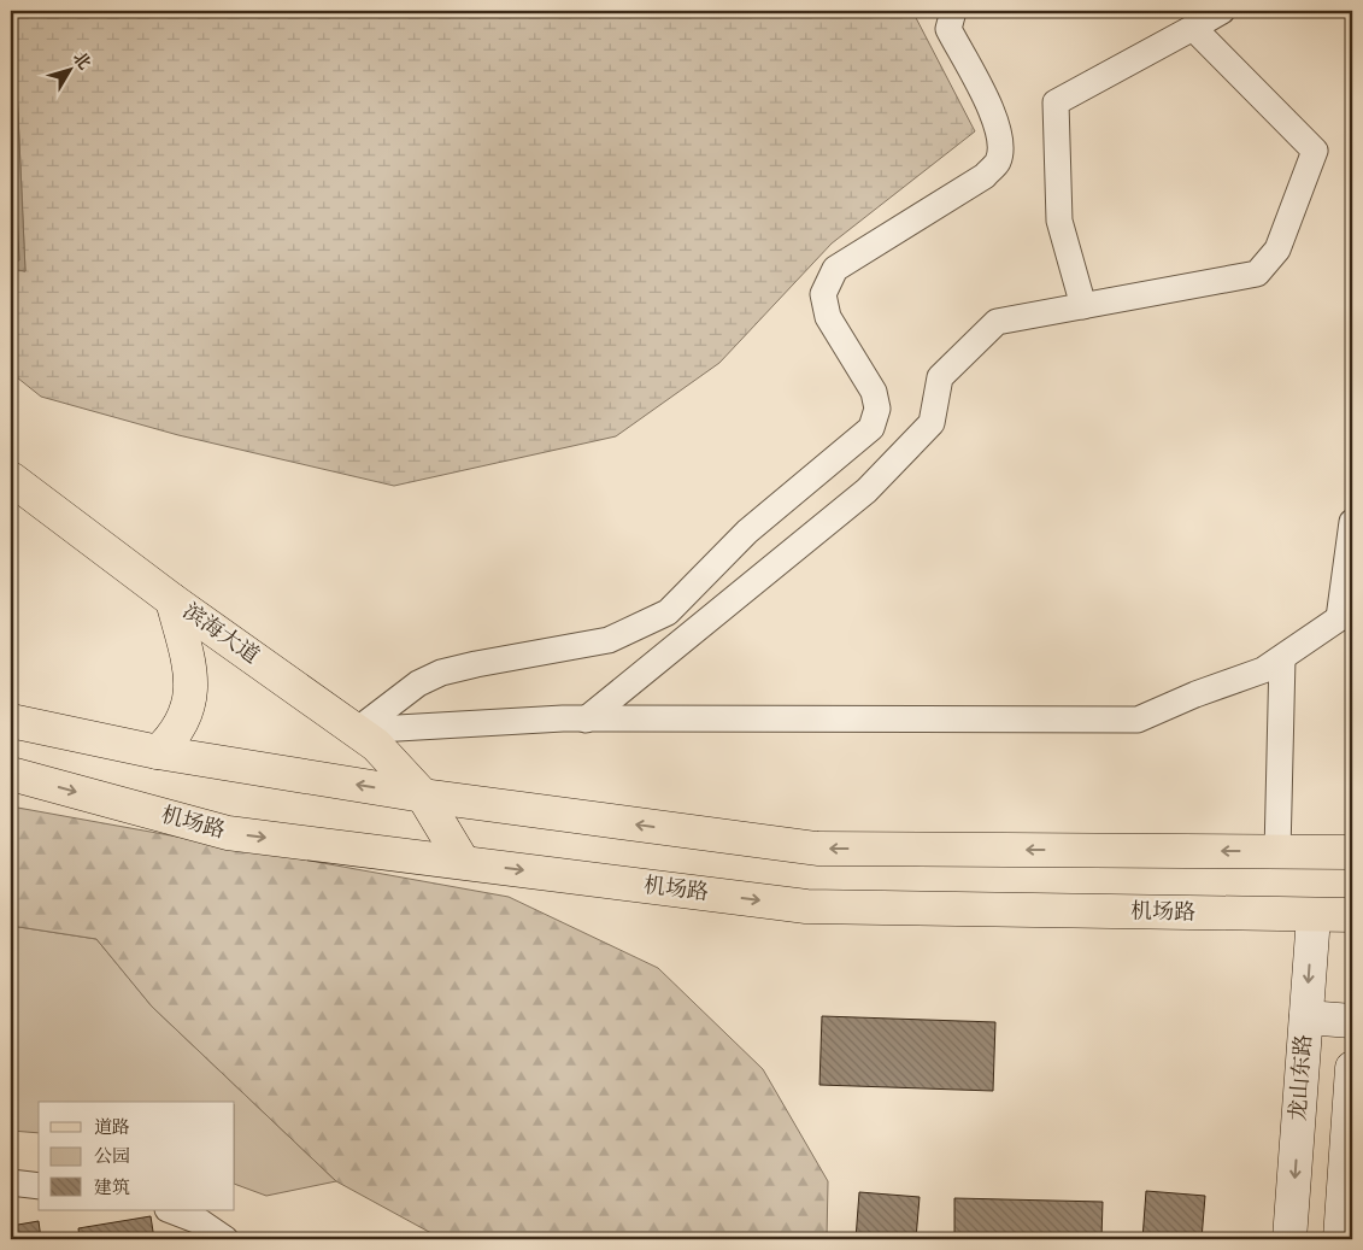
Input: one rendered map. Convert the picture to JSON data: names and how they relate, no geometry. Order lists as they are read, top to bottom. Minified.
{"streets":{"main road":["滨海大道","机场路","龙山东路"]},"crossings":[["滨海大道","机场路"],["机场路","龙山东路"]],"legend":["道路","公园","建筑"],"north":"top right"}
